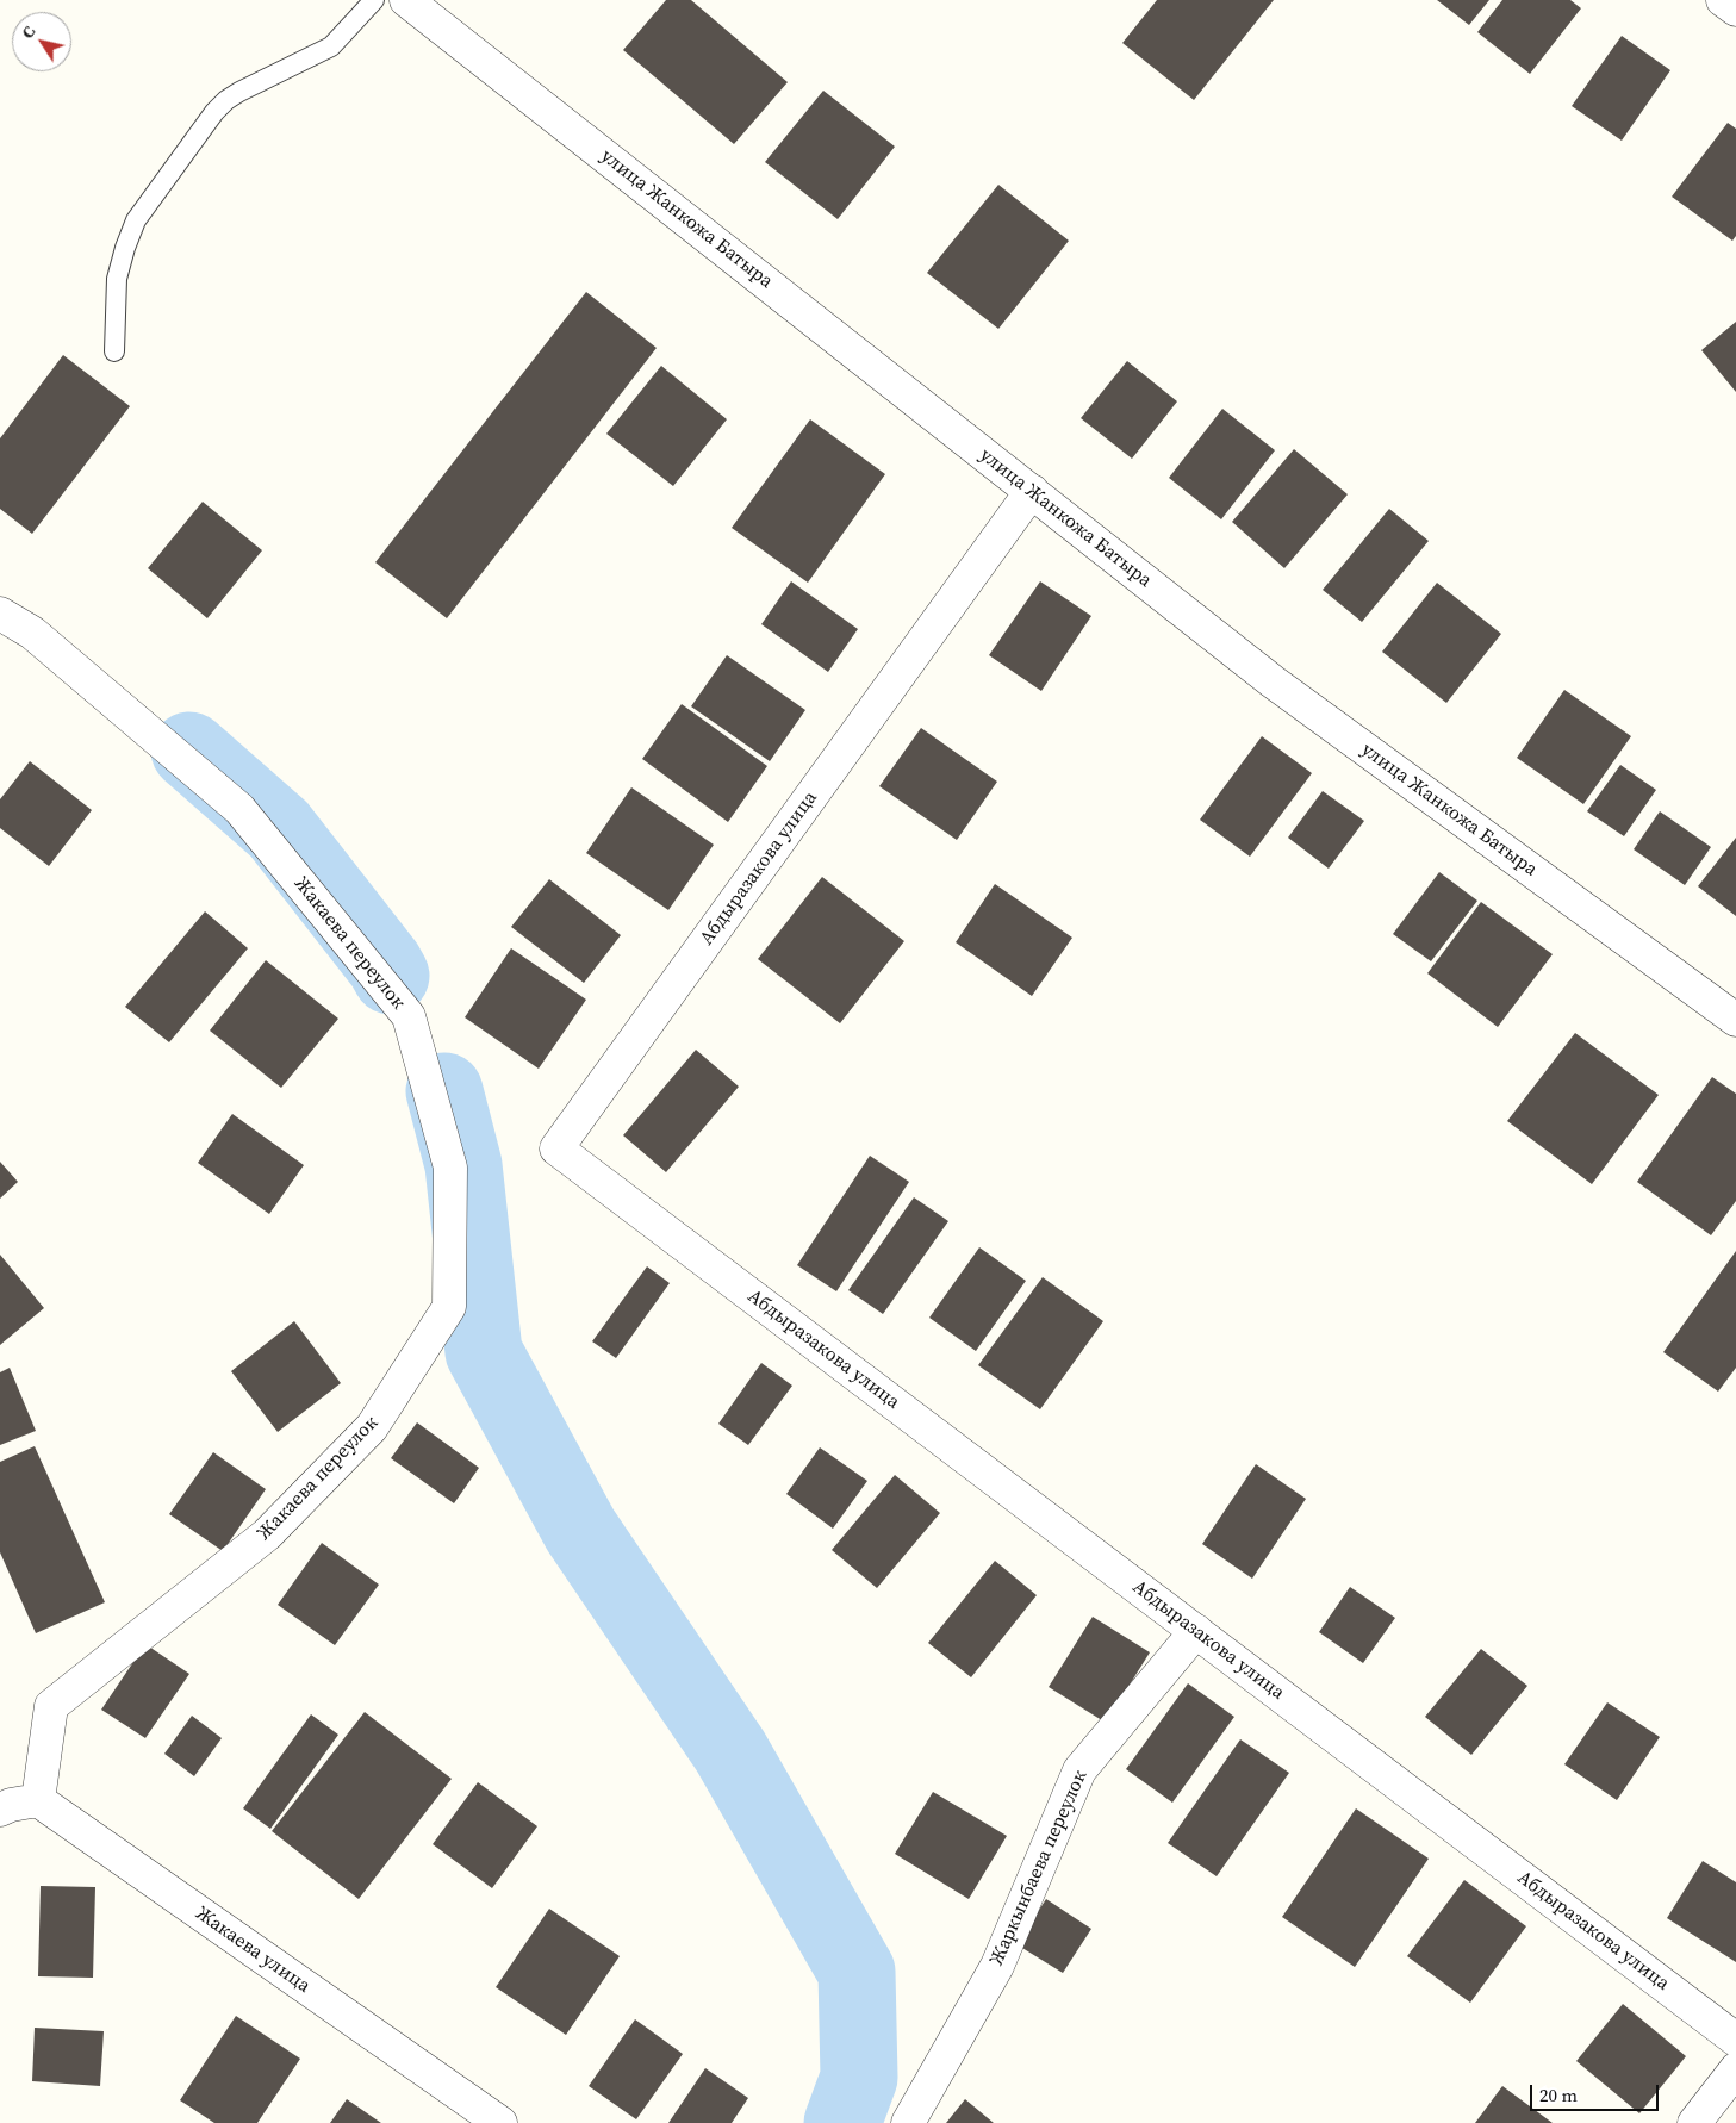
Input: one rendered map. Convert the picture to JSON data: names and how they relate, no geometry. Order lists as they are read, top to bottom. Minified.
{"streets":{"street":["улица Жанкожа Батыра","Абдыразакова улица","Жакаева переулок","Жаркынбаева переулок","Жакаева улица"]},"crossings":[["улица Жанкожа Батыра","Абдыразакова улица"],["Абдыразакова улица","Жаркынбаева переулок"],["Жакаева переулок","Жакаева улица"]],"scale_bar":"20 m","north":"top left"}
